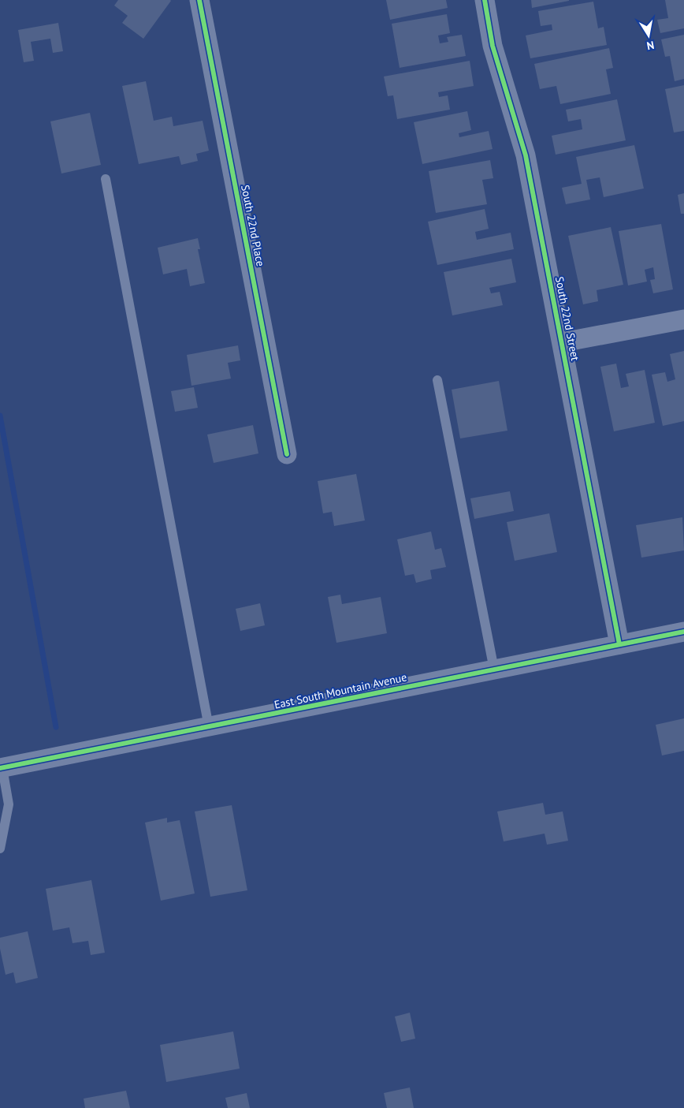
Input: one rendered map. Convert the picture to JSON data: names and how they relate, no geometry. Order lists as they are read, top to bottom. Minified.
{"streets":{"street":["South 22nd Place","South 22nd Street","East South Mountain Avenue"]},"crossings":[["South 22nd Street","East South Mountain Avenue"]],"north":"bottom"}
